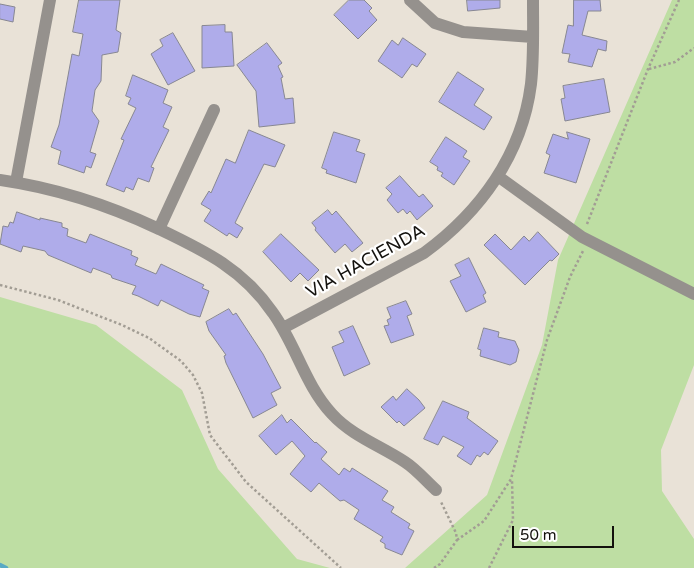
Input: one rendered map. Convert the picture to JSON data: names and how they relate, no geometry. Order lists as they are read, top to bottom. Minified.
{"streets":{"street":["VIA HACIENDA"]},"scale_bar":"50 m"}
